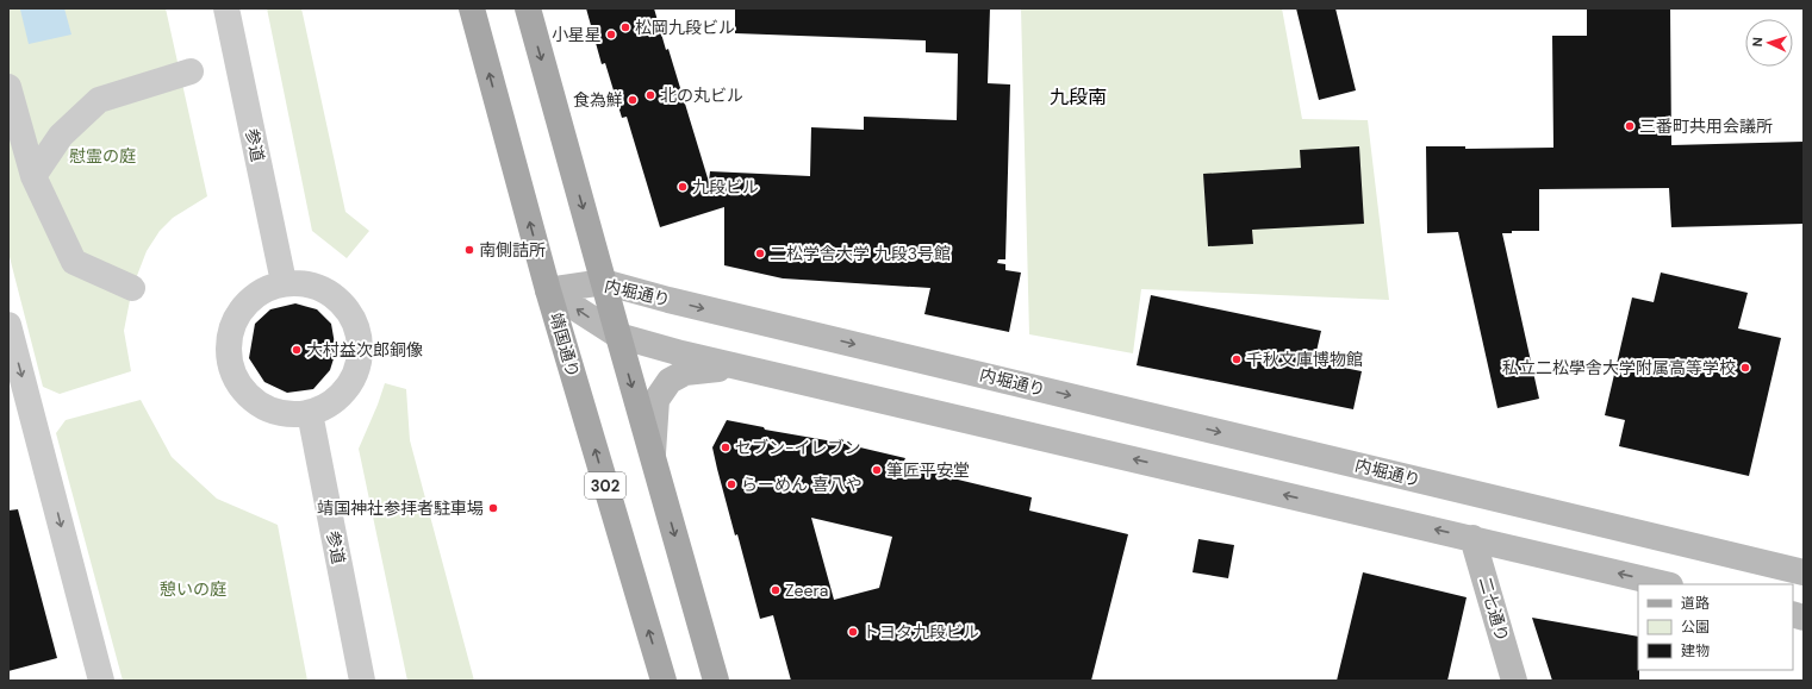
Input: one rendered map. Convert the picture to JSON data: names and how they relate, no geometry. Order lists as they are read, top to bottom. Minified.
{"streets":{"main road":["内堀通り","靖国通り","302","二七通り"],"street":["参道"]},"crossings":[["内堀通り","靖国通り"]],"districts":["九段南"],"parks":["慰霊の庭","憩いの庭"],"places":["松岡九段ビル","小星星","北の丸ビル","食為鮮","三番町共用会議所","九段ビル","南側詰所","二松学舎大学 九段3号館","大村益次郎銅像","千秋文庫博物館","私立二松學舎大学附属高等学校","セブン-イレブン","筆匠平安堂","らーめん 喜八や","靖国神社参拝者駐車場","Zeera","トヨタ九段ビル"],"legend":["道路","公園","建物"],"north":"left"}
